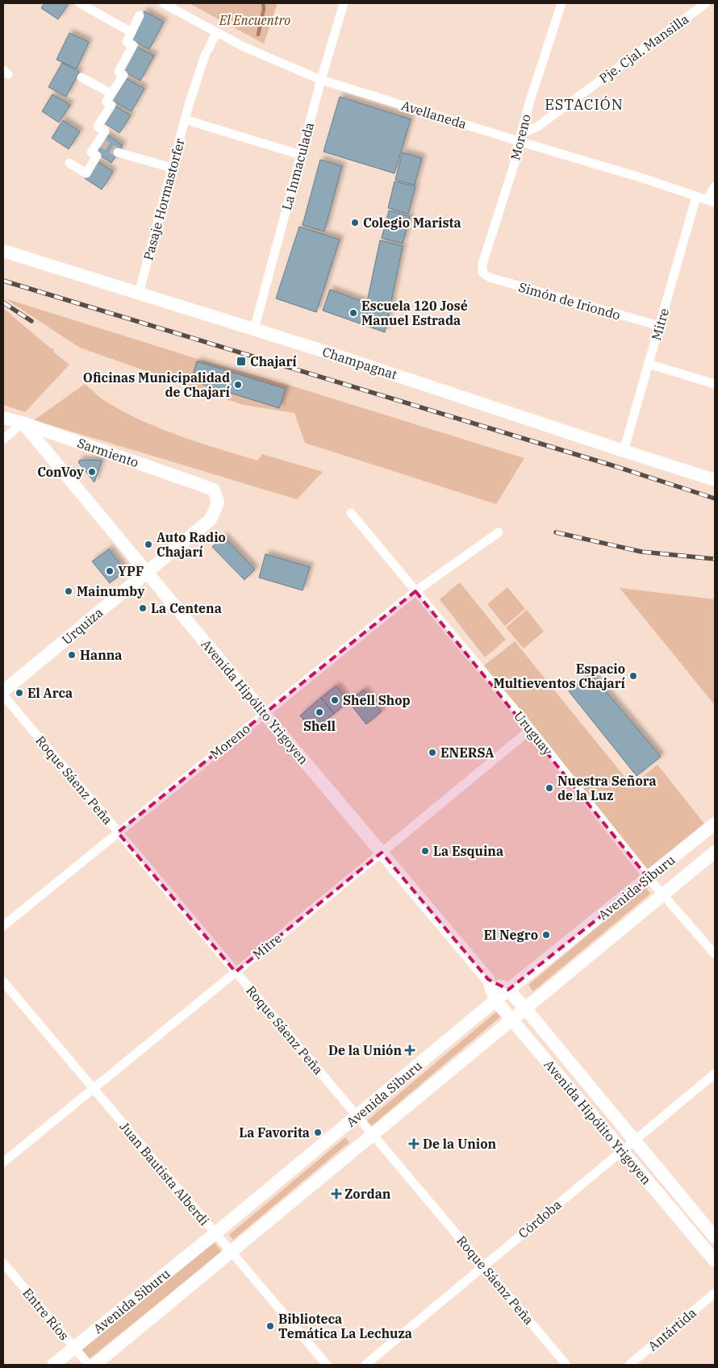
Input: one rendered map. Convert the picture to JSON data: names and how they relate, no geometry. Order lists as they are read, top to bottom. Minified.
{"streets":{"street":["Pje. Cjal. Mansilla","Avellaneda","Moreno","La Inmaculada","Pasaje Hormastorfer","Simón de Iriondo","Mitre","Champagnat","Sarmiento","Urquiza","Avenida Hipólito Yrigoyen","Uruguay","Roque Sáenz Peña","Avenida Siburu","Juan Bautista Alberdi","Córdoba","Entre Ríos","Antártida"]},"crossings":[["Pje. Cjal. Mansilla","Avellaneda"],["Pje. Cjal. Mansilla","Moreno"],["Avellaneda","Moreno"],["Avellaneda","La Inmaculada"],["Avellaneda","Pasaje Hormastorfer"],["Avellaneda","Mitre"],["Moreno","Simón de Iriondo"],["Moreno","Avenida Hipólito Yrigoyen"],["Moreno","Uruguay"],["Moreno","Roque Sáenz Peña"],["La Inmaculada","Champagnat"],["Pasaje Hormastorfer","Champagnat"],["Simón de Iriondo","Mitre"],["Mitre","Champagnat"],["Mitre","Avenida Hipólito Yrigoyen"],["Mitre","Uruguay"],["Mitre","Roque Sáenz Peña"],["Mitre","Juan Bautista Alberdi"],["Sarmiento","Urquiza"],["Sarmiento","Avenida Hipólito Yrigoyen"],["Urquiza","Avenida Hipólito Yrigoyen"],["Avenida Hipólito Yrigoyen","Avenida Siburu"],["Avenida Hipólito Yrigoyen","Córdoba"],["Uruguay","Avenida Siburu"],["Roque Sáenz Peña","Avenida Siburu"],["Roque Sáenz Peña","Córdoba"],["Avenida Siburu","Juan Bautista Alberdi"],["Avenida Siburu","Entre Ríos"]],"districts":["ESTACIÓN"],"parks":["El Encuentro"],"places":{"other":["Colegio Marista","Escuela 120 José Manuel Estrada","Oficinas Municipalidad de Chajarí","ConVoy","Auto Radio Chajarí","YPF","Mainumby","La Centena","Hanna","Espacio Multieventos Chajarí","El Arca","Shell Shop","Shell","ENERSA","Nuestra Señora de la Luz","La Esquina","El Negro","La Favorita","Biblioteca Temática La Lechuza"],"transit":["Chajarí"],"health":["De la Unión","De la Union","Zordan"]}}
